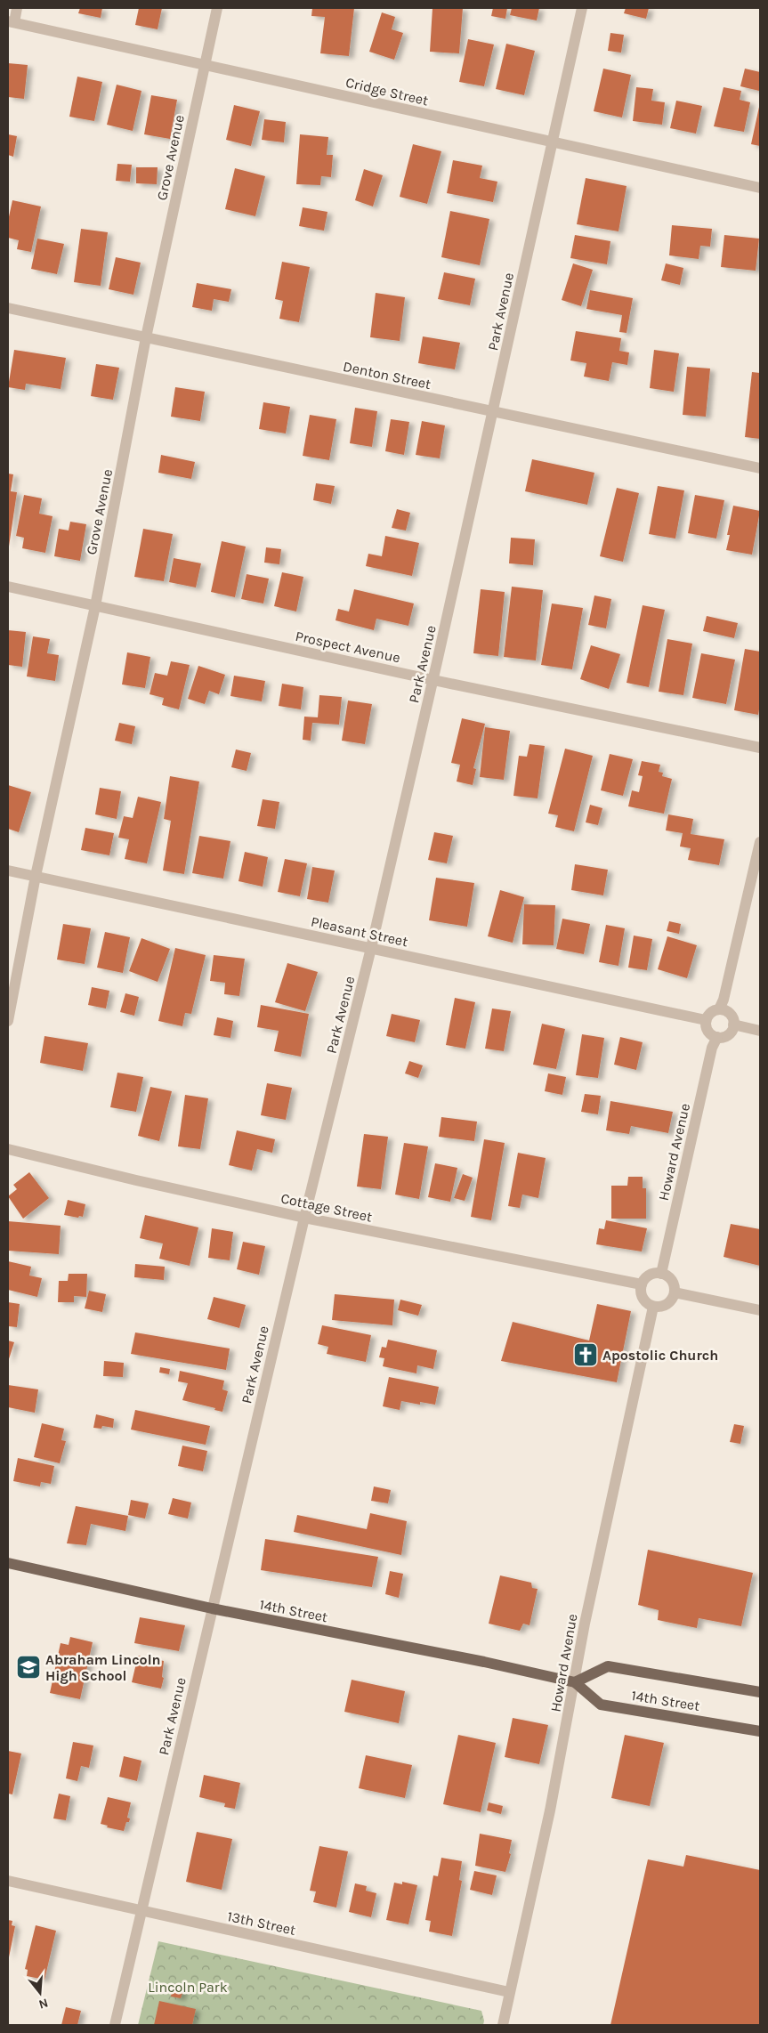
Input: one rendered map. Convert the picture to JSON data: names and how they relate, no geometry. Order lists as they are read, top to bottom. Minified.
{"streets":{"main road":["14th Street"],"street":["Cridge Street","Grove Avenue","Park Avenue","Denton Street","Prospect Avenue","Pleasant Street","Howard Avenue","Cottage Street","13th Street"]},"crossings":[["Cridge Street","Grove Avenue"],["Cridge Street","Park Avenue"],["Grove Avenue","Denton Street"],["Grove Avenue","Prospect Avenue"],["Grove Avenue","Pleasant Street"],["Park Avenue","Denton Street"],["Park Avenue","Prospect Avenue"],["Park Avenue","Pleasant Street"],["Park Avenue","Cottage Street"],["Park Avenue","14th Street"],["Park Avenue","13th Street"],["Pleasant Street","Howard Avenue"],["Howard Avenue","Cottage Street"],["Howard Avenue","14th Street"],["Howard Avenue","13th Street"]],"parks":["Lincoln Park"],"places":{"church":["Apostolic Church"],"school or university":["Abraham Lincoln High School"]},"north":"bottom"}
